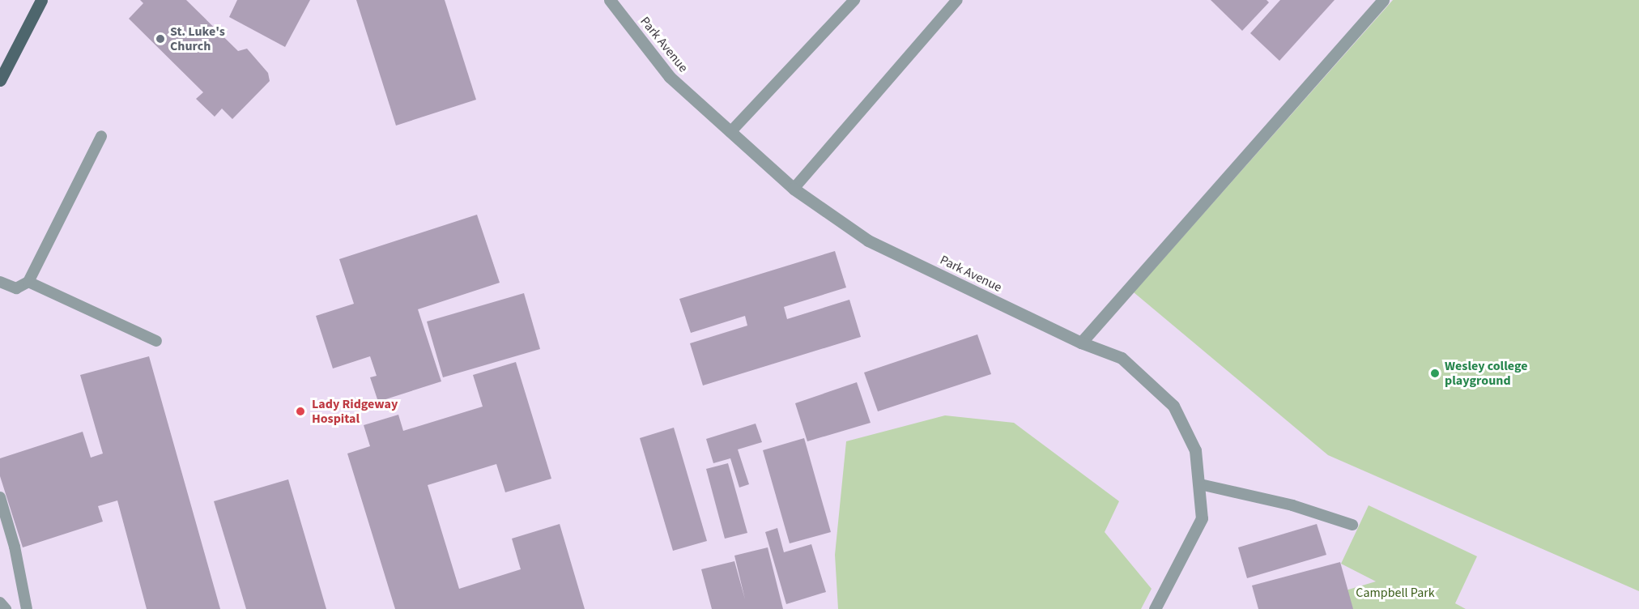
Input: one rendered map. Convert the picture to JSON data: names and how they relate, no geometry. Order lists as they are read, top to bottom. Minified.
{"streets":{"street":["Park Avenue"]},"parks":["Campbell Park"],"places":["St. Luke's Church","Wesley college playground","Lady Ridgeway Hospital"]}
